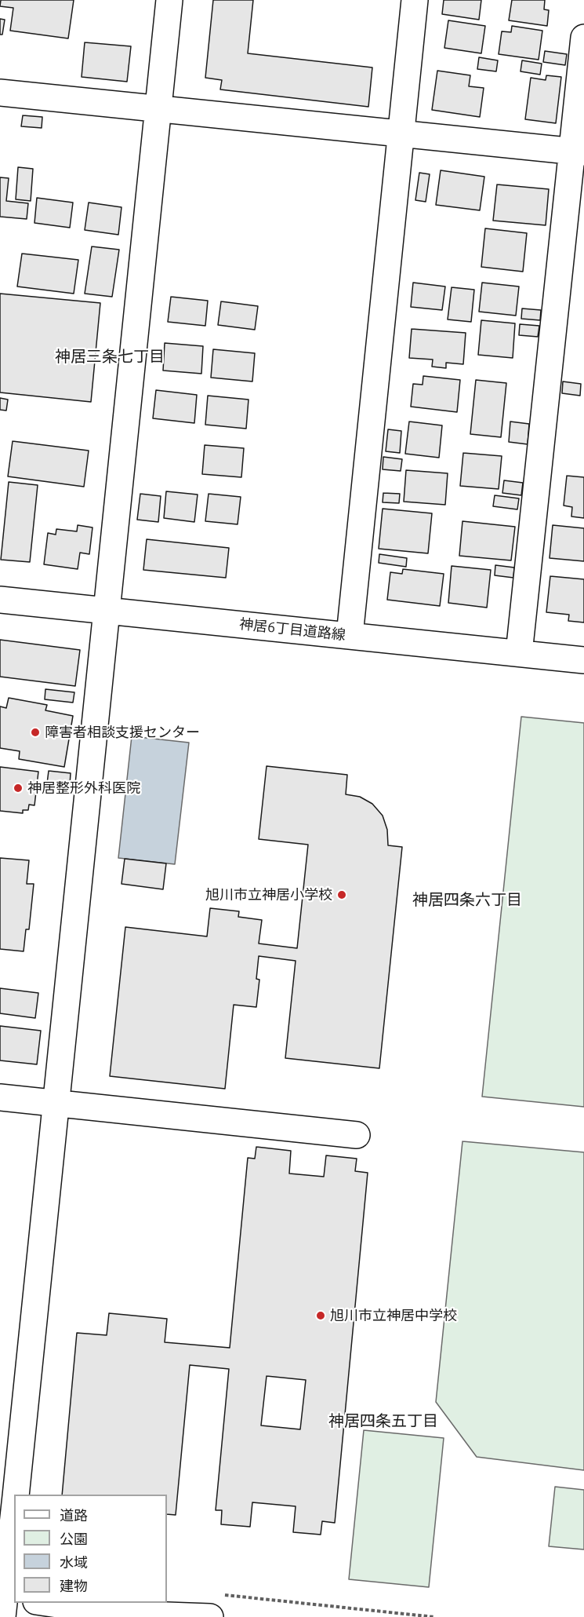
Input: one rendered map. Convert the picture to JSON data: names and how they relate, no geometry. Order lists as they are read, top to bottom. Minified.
{"streets":{"street":["神居6丁目道路線"]},"districts":["神居三条七丁目","神居四条六丁目","神居四条五丁目"],"places":["障害者相談支援センター","神居整形外科医院","旭川市立神居小学校","旭川市立神居中学校"],"legend":["道路","公園","水域","建物"]}
